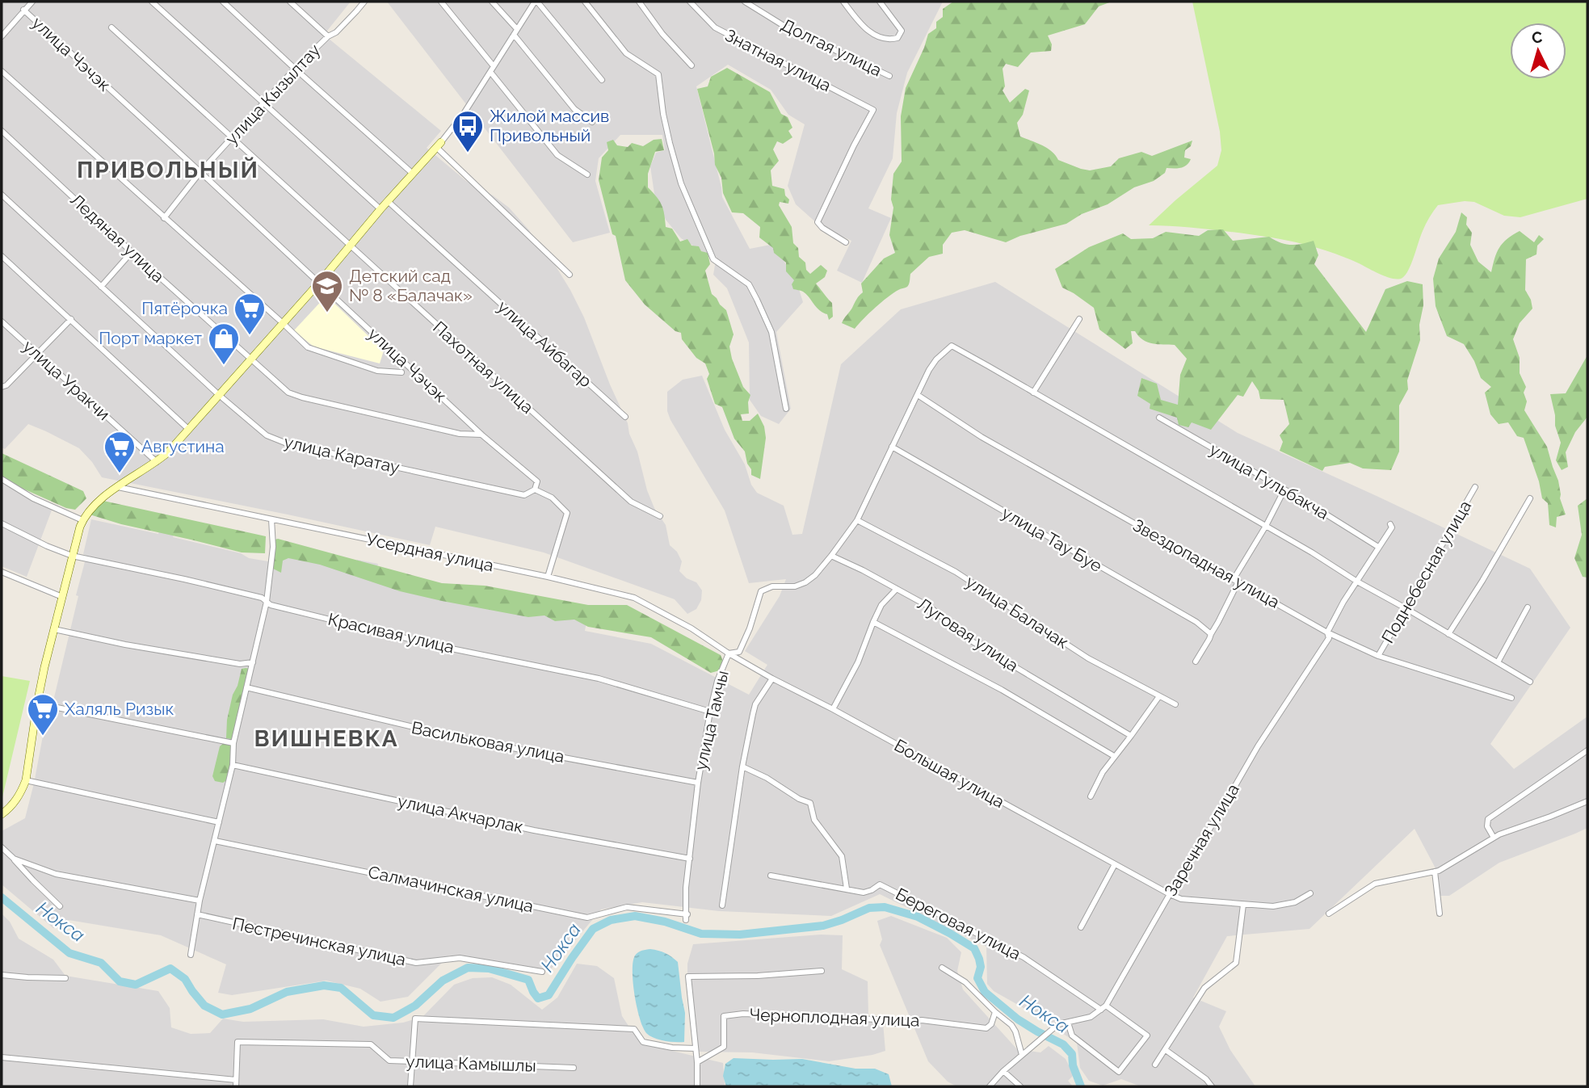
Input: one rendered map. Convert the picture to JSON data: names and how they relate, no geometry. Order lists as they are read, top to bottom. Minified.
{"streets":{"street":["Долгая улица","улица Чэчэк","Знатная улица","улица Кызылтау","Ледяная улица","улица Айбагар","Пахотная улица","улица Уракчи","улица Каратау","улица Гульбакча","улица Тау Буе","Усердная улица","Звездопадная улица","Поднебесная улица","улица Балачак","Красивая улица","Луговая улица","улица Тамчы","Васильковая улица","Большая улица","улица Акчарлак","Заречная улица","Салмачинская улица","Береговая улица","Пестречинская улица","Черноплодная улица","улица Камышлы"]},"crossings":[["улица Чэчэк","улица Кызылтау"],["улица Чэчэк","Ледяная улица"],["улица Чэчэк","улица Каратау"],["улица Кызылтау","Пахотная улица"],["улица Гульбакча","Заречная улица"],["улица Тау Буе","улица Тамчы"],["Усердная улица","улица Тамчы"],["Усердная улица","Большая улица"],["Звездопадная улица","Поднебесная улица"],["Звездопадная улица","улица Тамчы"],["Звездопадная улица","Заречная улица"],["улица Балачак","улица Тамчы"],["Красивая улица","улица Тамчы"],["Луговая улица","улица Тамчы"],["улица Тамчы","Васильковая улица"],["улица Тамчы","Большая улица"],["улица Тамчы","улица Акчарлак"],["улица Тамчы","Салмачинская улица"],["Большая улица","Заречная улица"],["Заречная улица","Береговая улица"]],"districts":["ПРИВОЛЬНЫЙ","ВИШНЕВКА"],"water":["Нокса"],"places":{"bus stop":["Жилой массив Привольный"],"school or university":["Детский сад № 8 «Балачак»"],"supermarket":["Пятёрочка","Августина","Халяль Ризык"],"shop":["Порт маркет"]},"north":"top"}
